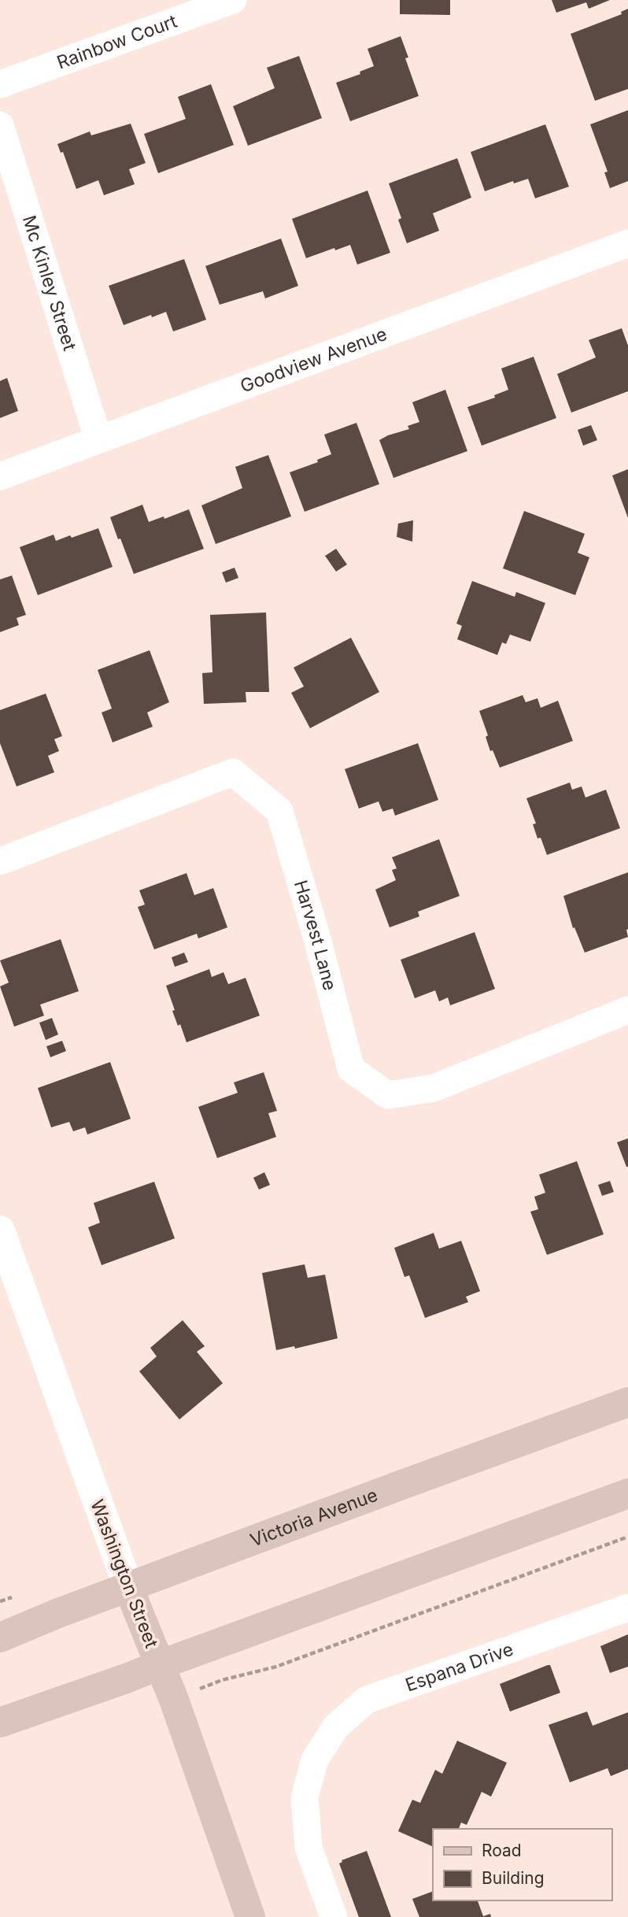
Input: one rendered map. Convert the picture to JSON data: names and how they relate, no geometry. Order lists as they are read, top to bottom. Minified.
{"streets":{"main road":["Victoria Avenue","Washington Street"],"street":["Rainbow Court","Mc Kinley Street","Goodview Avenue","Harvest Lane","Espana Drive"]},"crossings":[["Mc Kinley Street","Goodview Avenue"],["Victoria Avenue","Washington Street"]],"legend":["Road","Building"]}
